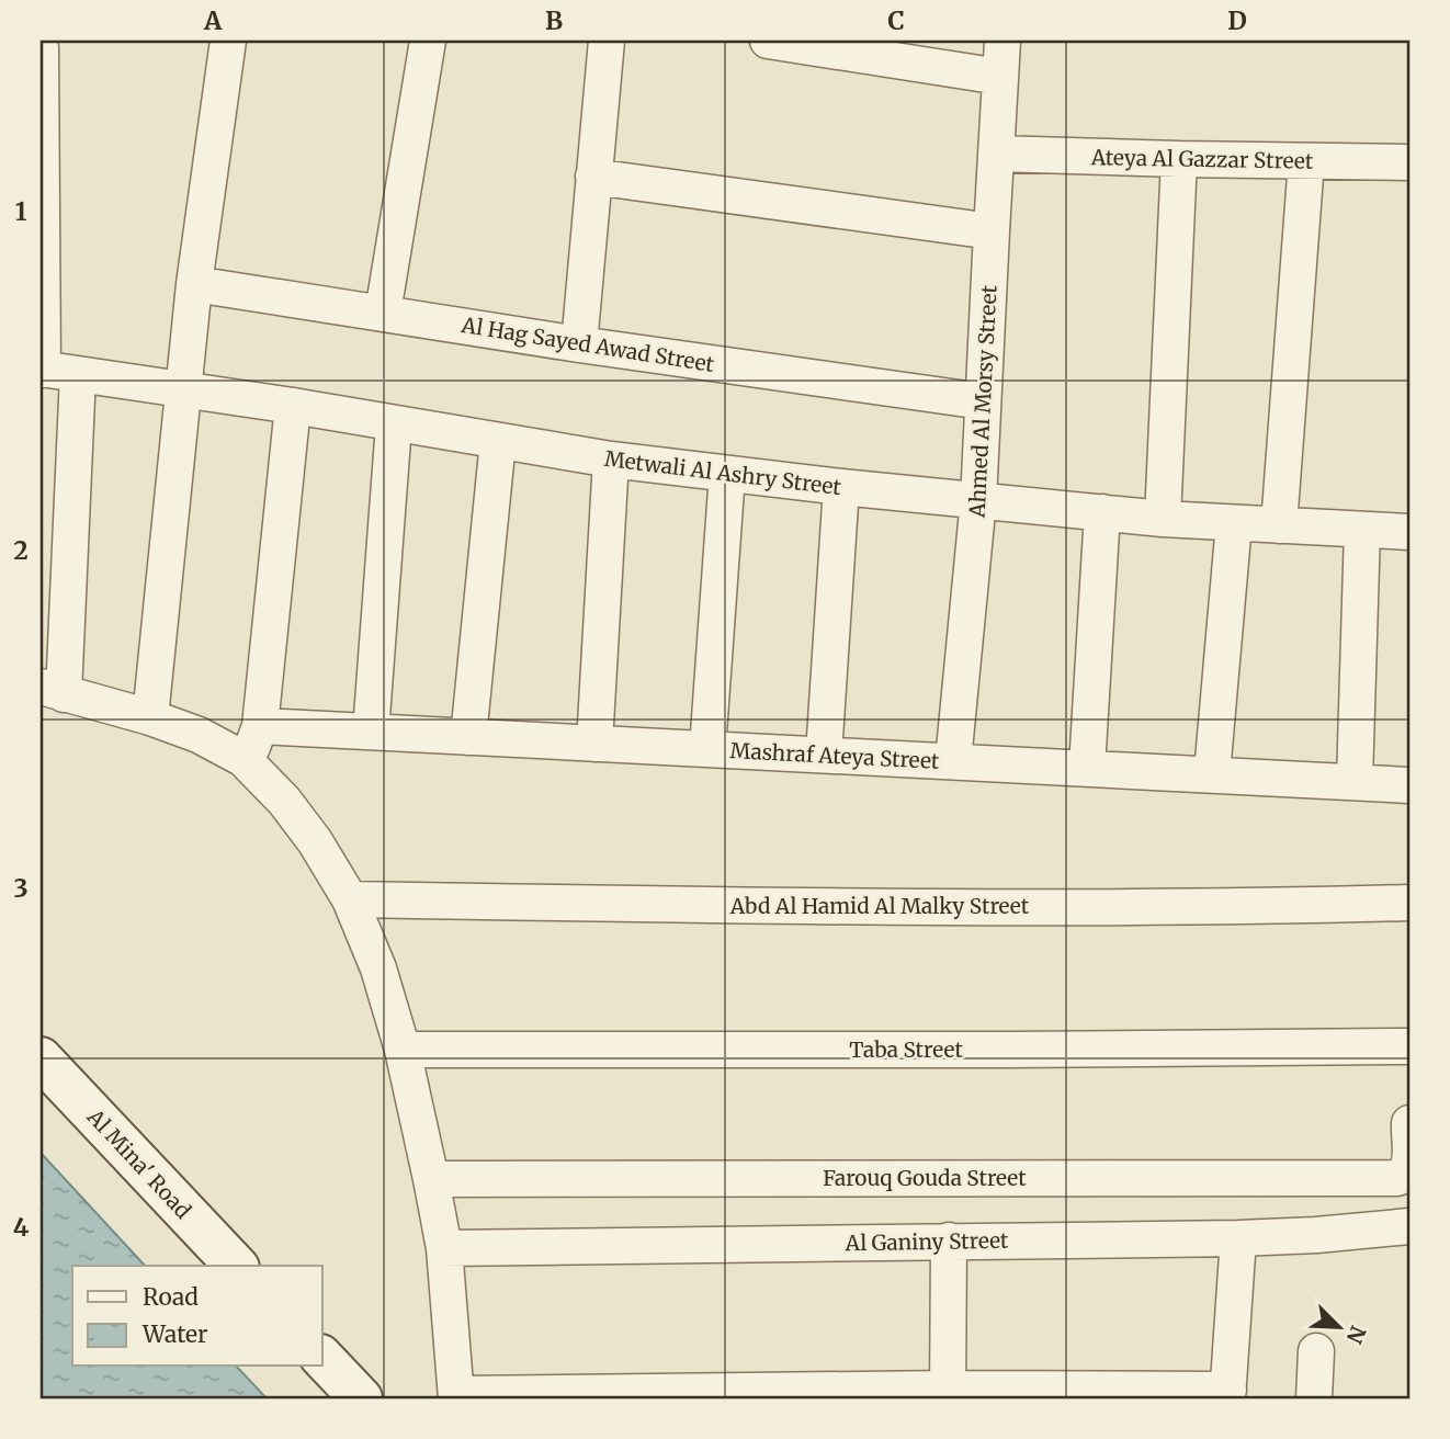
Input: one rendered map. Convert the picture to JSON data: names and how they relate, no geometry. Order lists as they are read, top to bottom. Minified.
{"streets":{"street":["Ateya Al Gazzar Street","Al Hag Sayed Awad Street","Ahmed Al Morsy Street","Metwali Al Ashry Street","Mashraf Ateya Street","Abd Al Hamid Al Malky Street","Taba Street","Al Mina' Road","Farouq Gouda Street","Al Ganiny Street"]},"crossings":[["Ateya Al Gazzar Street","Ahmed Al Morsy Street"],["Al Hag Sayed Awad Street","Ahmed Al Morsy Street"],["Ahmed Al Morsy Street","Metwali Al Ashry Street"],["Ahmed Al Morsy Street","Mashraf Ateya Street"]],"legend":["Road","Water"],"north":"bottom right","grid":{"columns":["A","B","C","D"],"rows":["1","2","3","4"]}}
